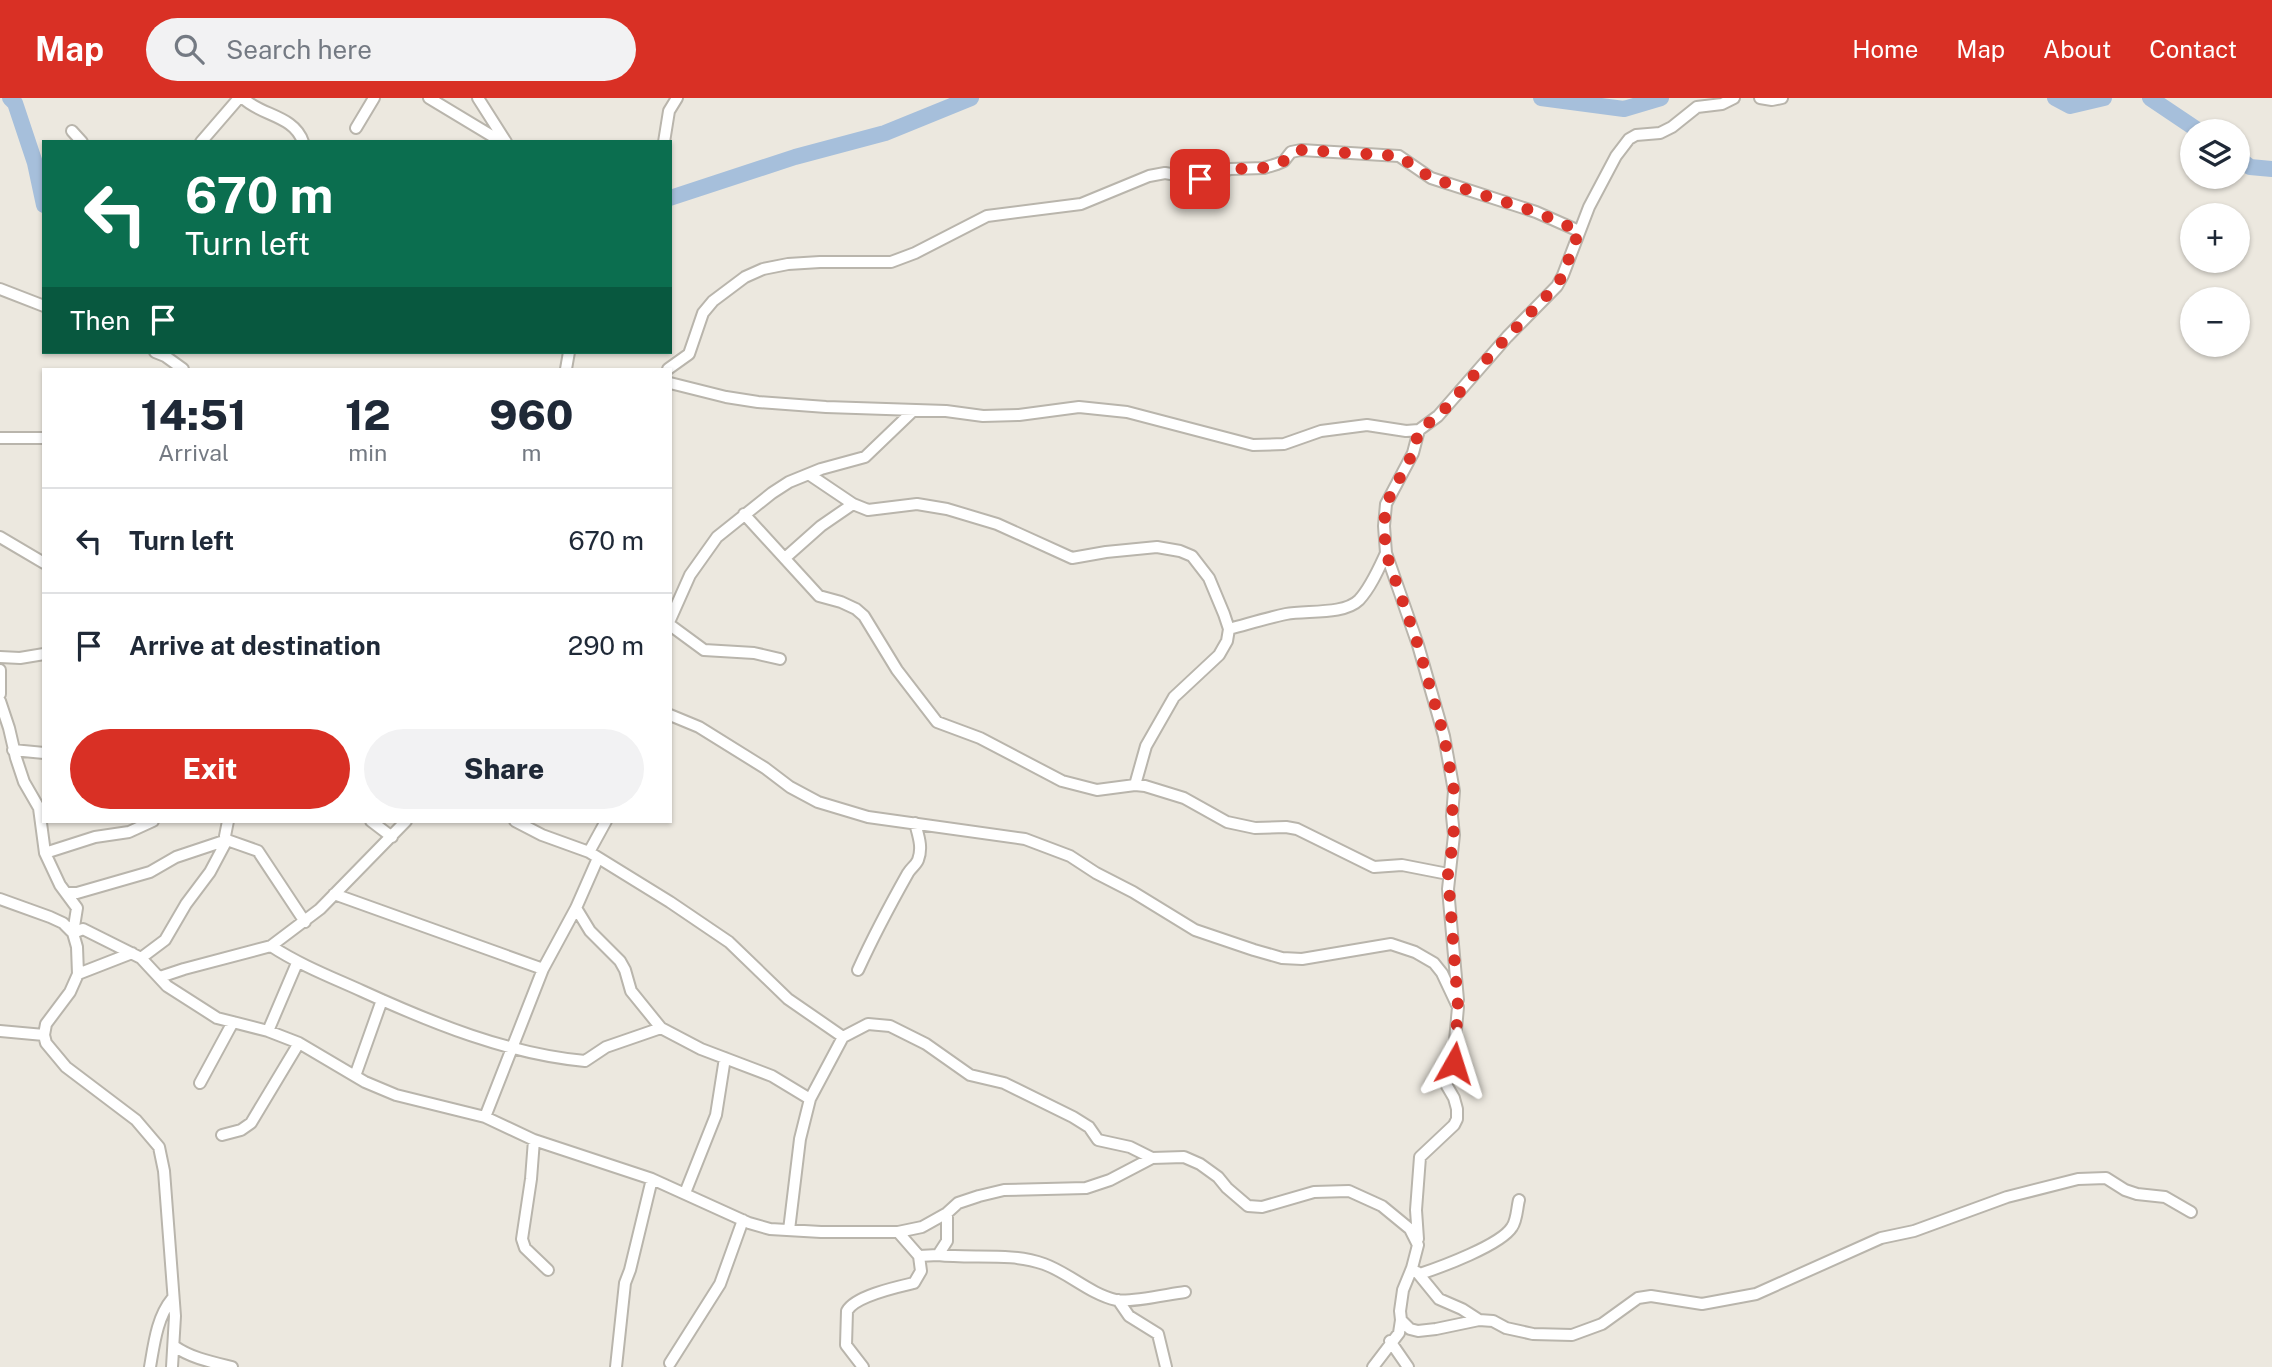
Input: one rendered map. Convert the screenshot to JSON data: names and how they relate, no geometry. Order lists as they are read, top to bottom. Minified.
{"page":{"header":"Map","search":"Search here","nav":["Home","Map","About","Contact"],"map_buttons":["+","−"],"turn":["670 m","Turn left"],"then":"Then","eta":["14:51","Arrival","12","min","960","m"],"list":[{"name":"Turn left","value":"670 m"},{"name":"Arrive at destination","value":"290 m"}],"buttons":["Exit","Share"]}}
